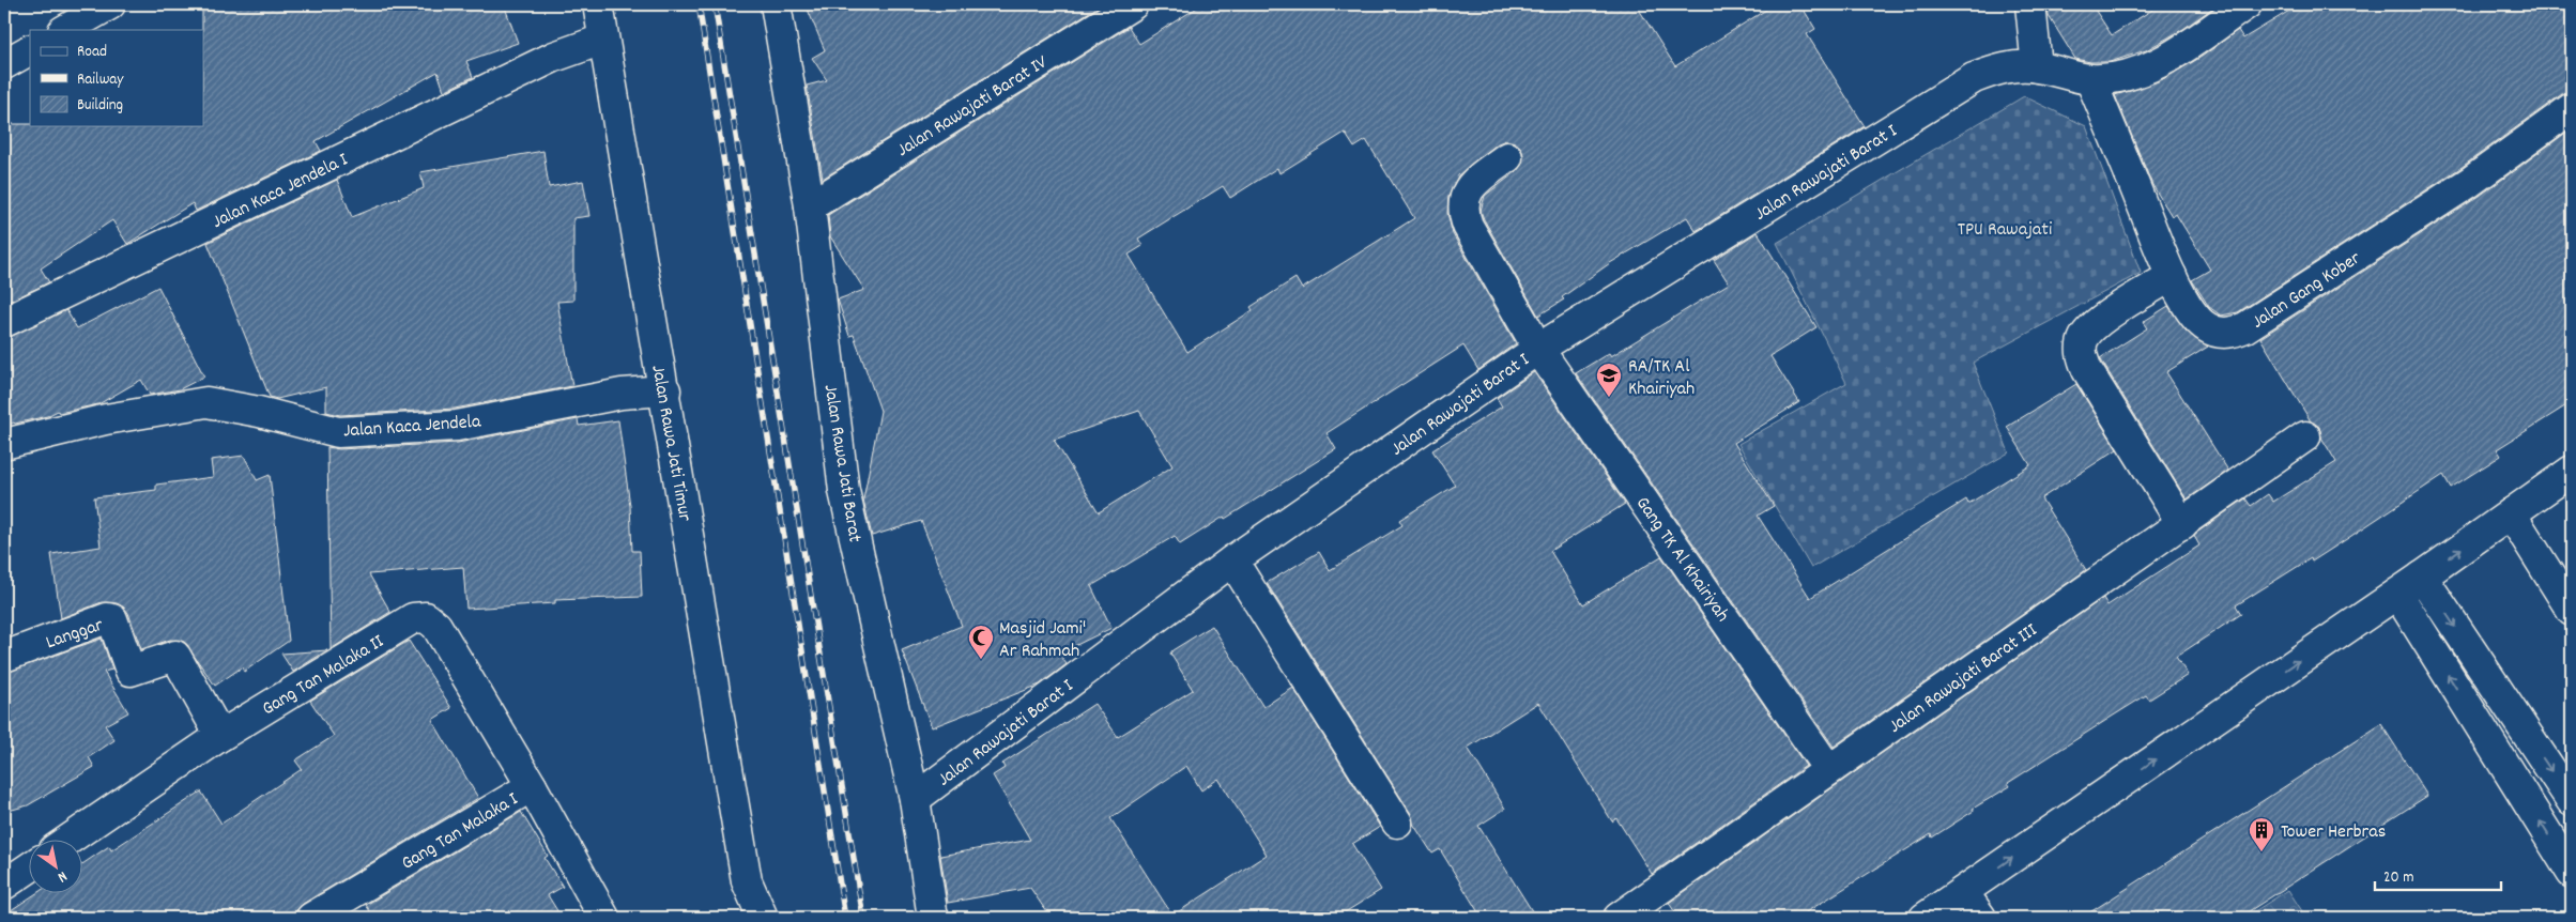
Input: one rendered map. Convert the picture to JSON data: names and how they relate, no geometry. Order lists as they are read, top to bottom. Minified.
{"streets":{"street":["Jalan Rawajati Barat IV","Jalan Rawajati Barat I","Jalan Kaca Jendela I","Jalan Gang Kober","Jalan Kaca Jendela","Jalan Rawa Jati Timur","Jalan Rawa Jati Barat","Gang TK Al Khairiyah","Langgar","Gang Tan Malaka II","Jalan Rawajati Barat III","Gang Tan Malaka I"]},"crossings":[["Jalan Rawajati Barat IV","Jalan Rawa Jati Barat"],["Jalan Rawajati Barat I","Jalan Gang Kober"],["Jalan Rawajati Barat I","Jalan Rawa Jati Barat"],["Jalan Rawajati Barat I","Gang TK Al Khairiyah"],["Jalan Kaca Jendela I","Jalan Rawa Jati Timur"],["Jalan Kaca Jendela","Jalan Rawa Jati Timur"],["Gang TK Al Khairiyah","Jalan Rawajati Barat III"],["Langgar","Gang Tan Malaka II"],["Gang Tan Malaka II","Gang Tan Malaka I"]],"parks":["TPU Rawajati"],"places":{"school or university":["RA/TK Al Khairiyah"],"mosque":["Masjid Jami' Ar Rahmah"],"building":["Tower Herbras"]},"legend":["Road","Railway","Building"],"scale_bar":"20 m","north":"bottom right"}
